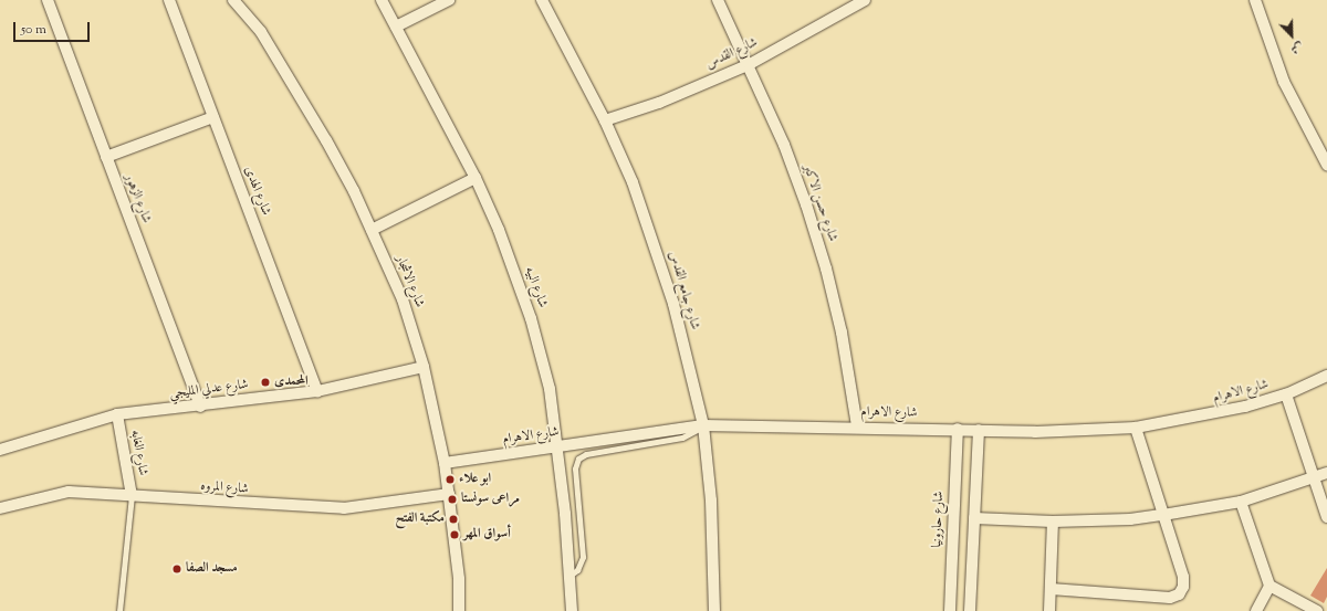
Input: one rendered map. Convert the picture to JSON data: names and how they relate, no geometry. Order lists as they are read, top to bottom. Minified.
{"streets":{"street":["شارع القدس","شارع الهدى","شارع الزهور","شارع حسن الاكبر","شارع الاشجار","شارع البيه","شارع جامع القدس","شارع عدلي المليجي","شارع الاهرام","شارع الغابه","شارع المروه","شارع حارونيا"]},"crossings":[["شارع القدس","شارع حسن الاكبر"],["شارع القدس","شارع جامع القدس"],["شارع الهدى","شارع عدلي المليجي"],["شارع الزهور","شارع عدلي المليجي"],["شارع حسن الاكبر","شارع الاهرام"],["شارع الاشجار","شارع عدلي المليجي"],["شارع الاشجار","شارع الاهرام"],["شارع الاشجار","شارع المروه"],["شارع البيه","شارع الاهرام"],["شارع جامع القدس","شارع الاهرام"],["شارع عدلي المليجي","شارع الغابه"],["شارع الاهرام","شارع حارونيا"],["شارع الغابه","شارع المروه"]],"places":["المحمدى","ابو علاء","مراعى سونستا","مكتبة الفتح","أسواق المهر","مسجد الصفا"],"scale_bar":"50 m","north":"bottom right"}
